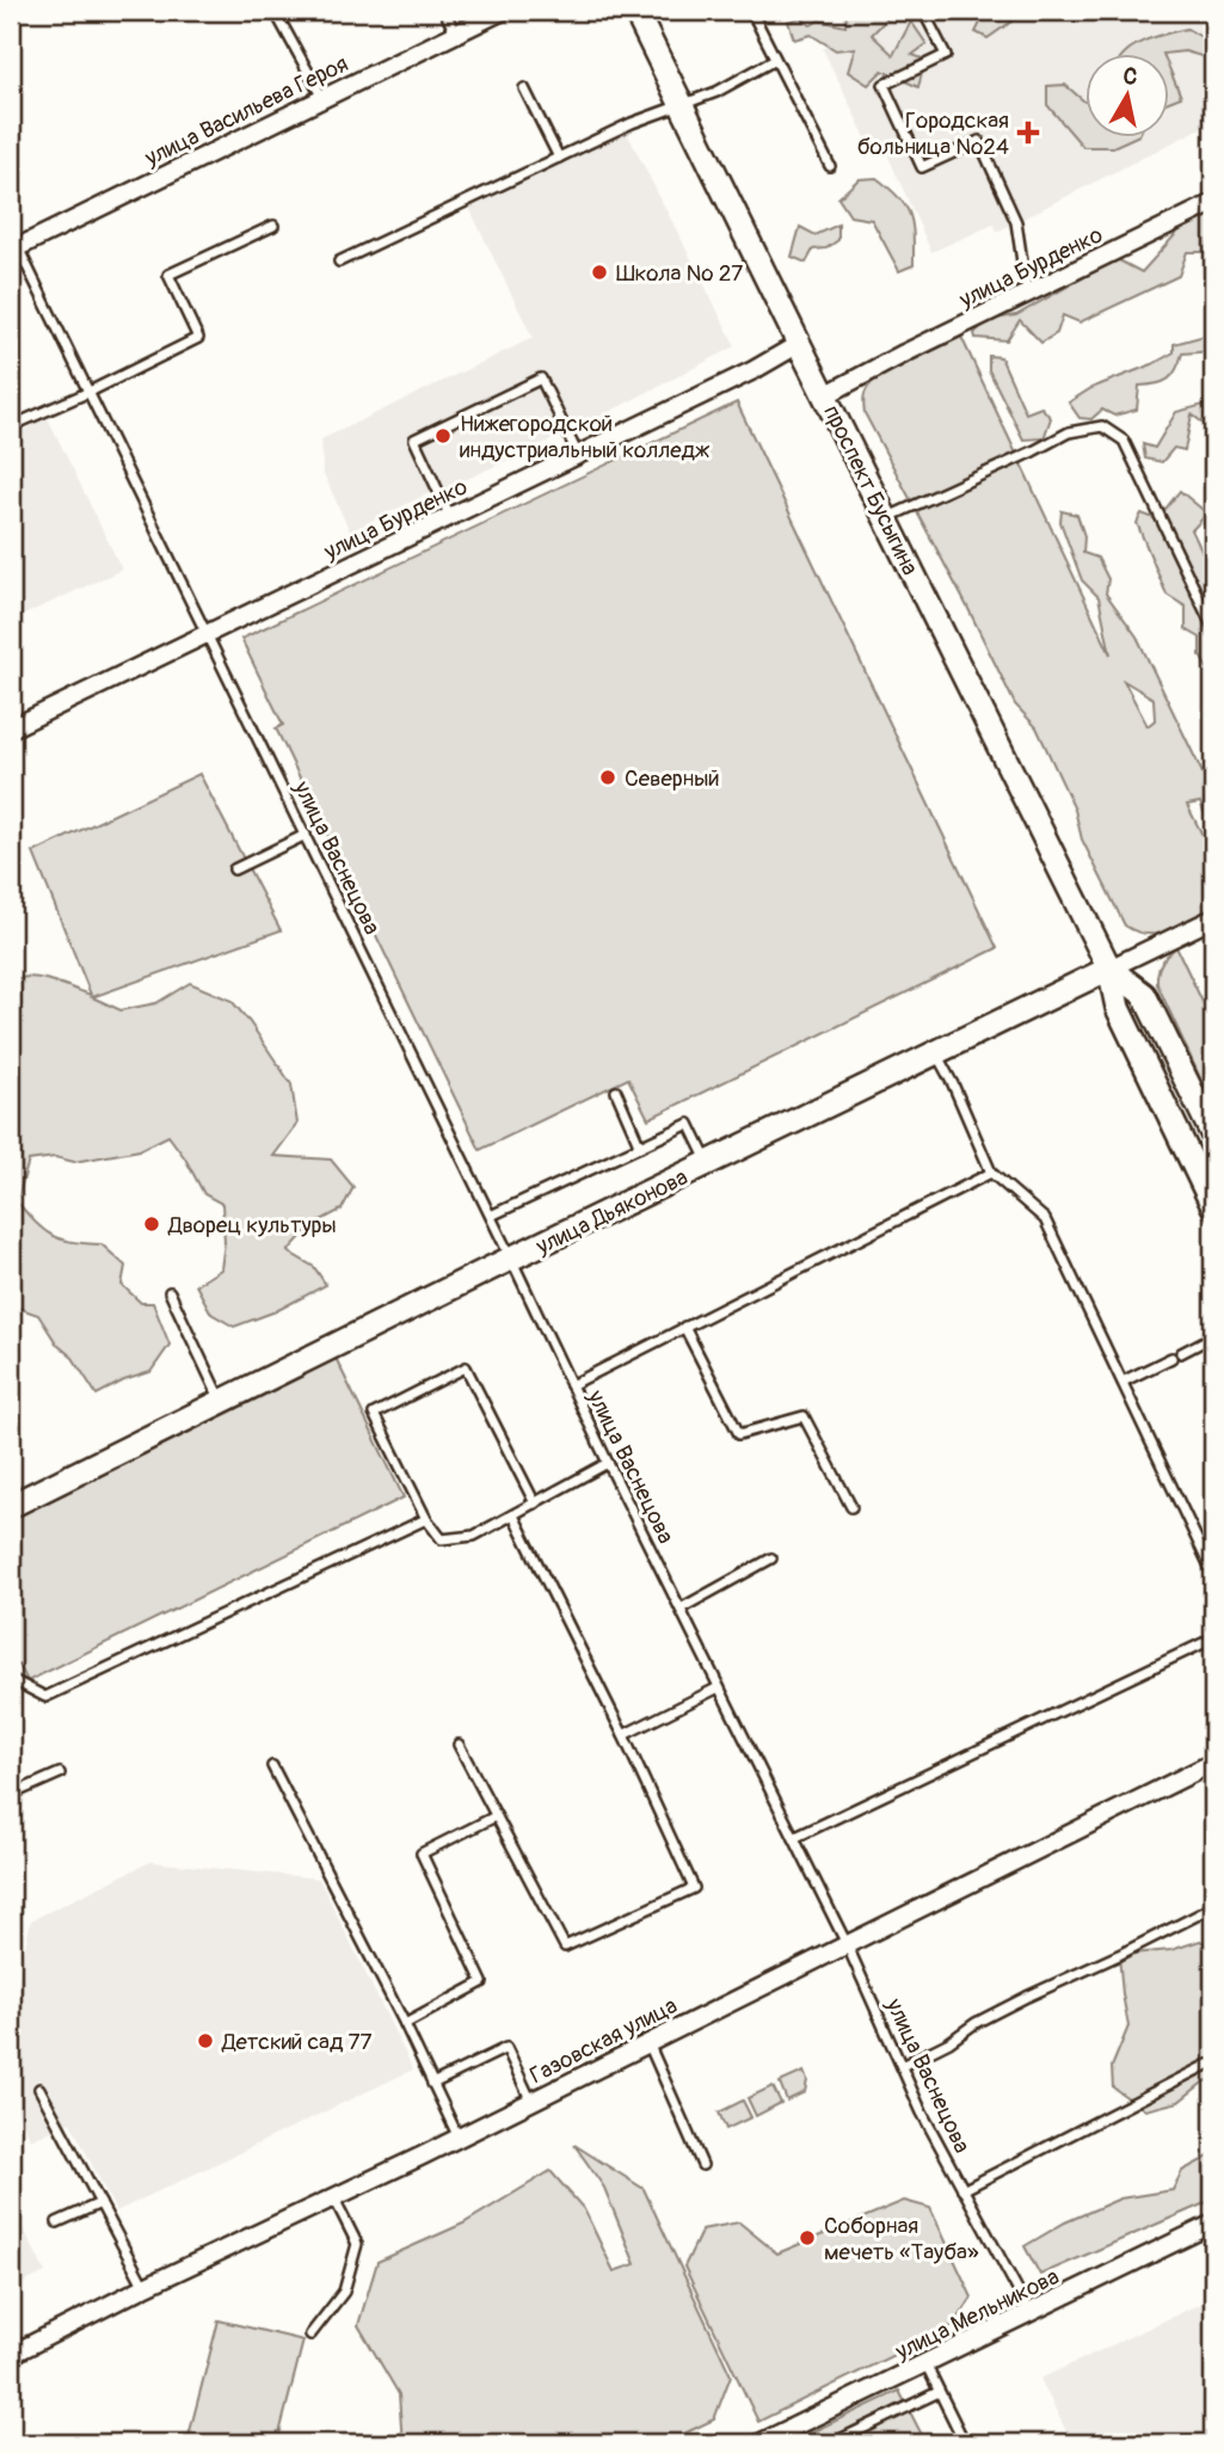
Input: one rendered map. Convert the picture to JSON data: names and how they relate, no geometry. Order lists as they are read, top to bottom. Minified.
{"streets":{"main road":["проспект Бусыгина","улица Дьяконова"],"street":["улица Васильева Героя","улица Бурденко","Газовская улица","улица Мельникова"],"lane":["улица Васнецова"]},"crossings":[["улица Васильева Героя","улица Васнецова"],["улица Бурденко","проспект Бусыгина"],["улица Бурденко","улица Васнецова"],["проспект Бусыгина","улица Дьяконова"],["улица Васнецова","улица Дьяконова"],["улица Васнецова","Газовская улица"],["улица Васнецова","улица Мельникова"]],"places":{"health":["Городская больница №24"],"other":["Школа № 27","Нижегородской индустриальный колледж","Северный","Дворец культуры","Детский сад 77","Соборная мечеть «Тауба»"]},"north":"top"}
